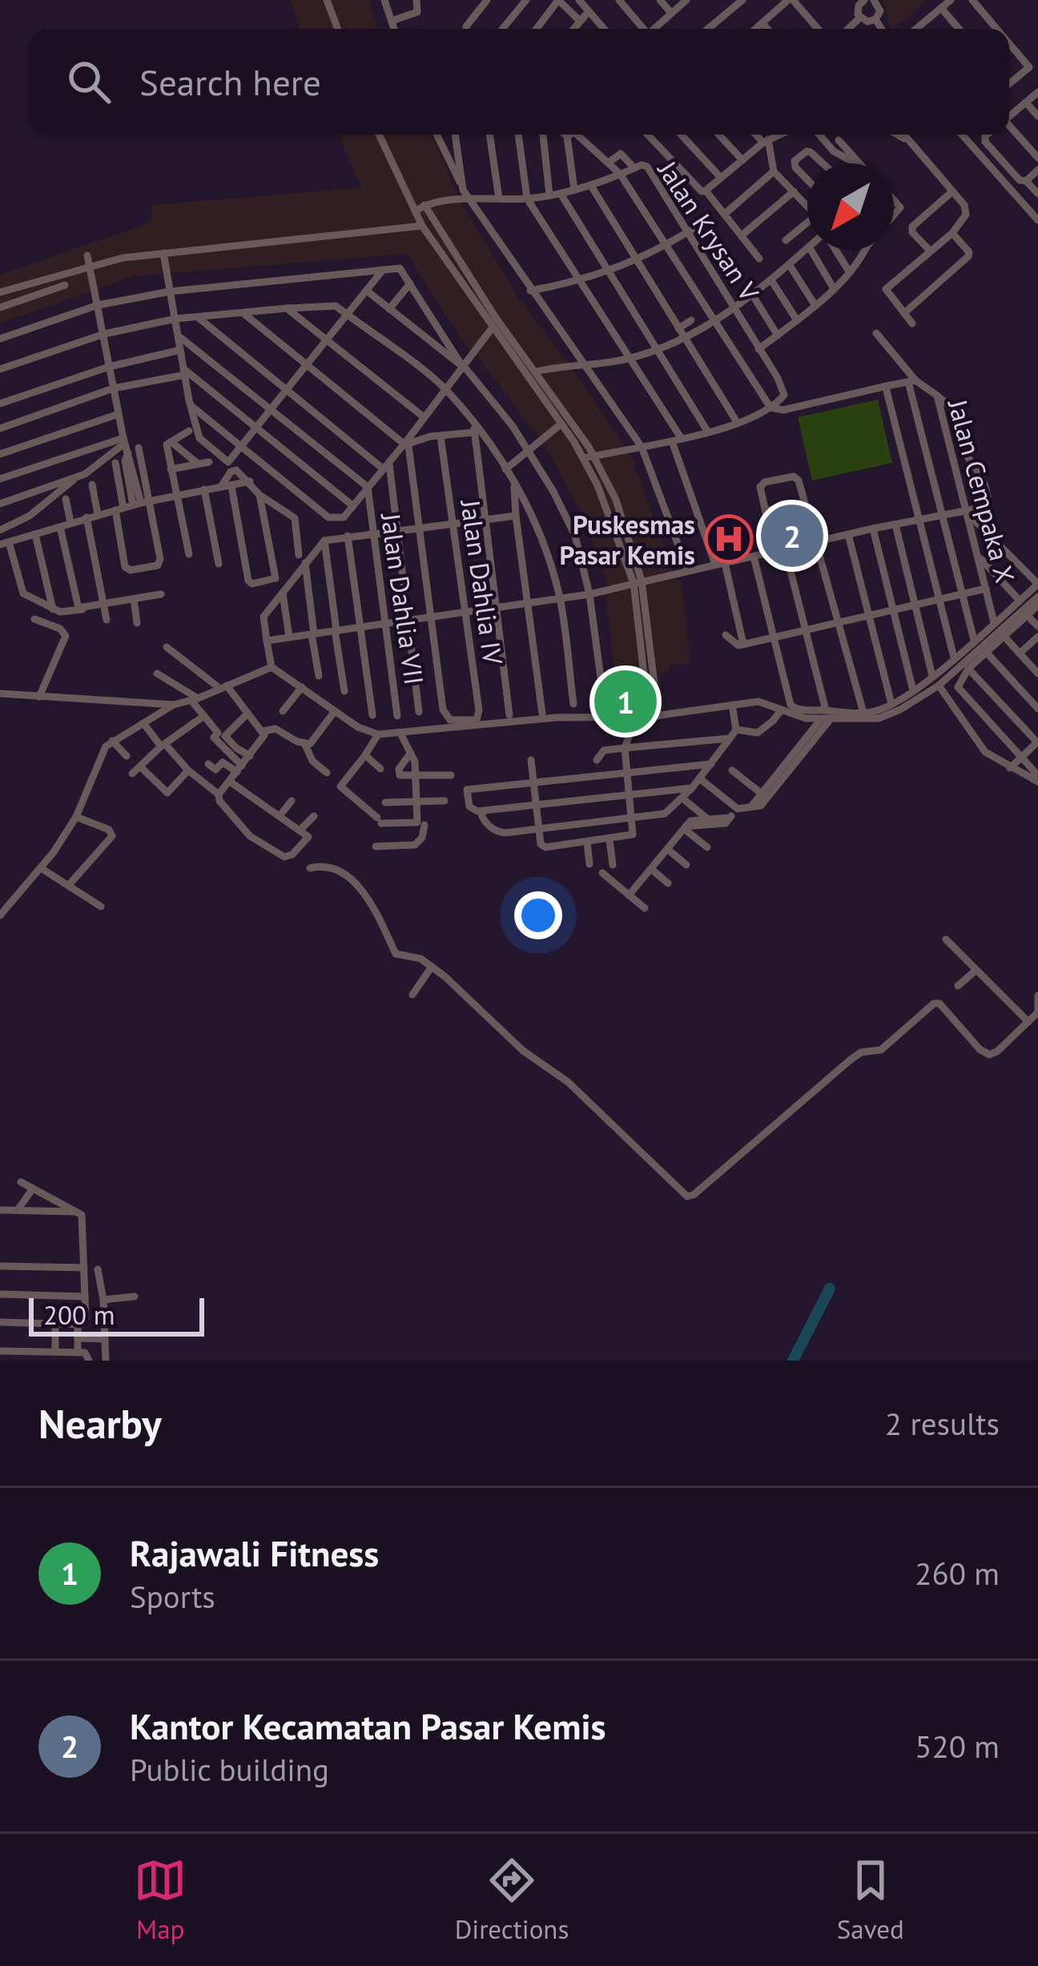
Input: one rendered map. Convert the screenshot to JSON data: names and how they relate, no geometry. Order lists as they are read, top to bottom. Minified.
{"streets":{"street":["Jalan Krysan V","Jalan Cempaka X","Jalan Dahlia IV","Jalan Dahlia VII"]},"places":{"hospital":["Puskesmas Pasar Kemis"]},"scale_bar":"200 m","north":"bottom left","page":{"search":"Search here","pins":["2","1"],"scale":"200 m","heading":["Nearby","2 results"],"list":[{"mark":"1","name":"Rajawali Fitness","note":"Sports","value":"260 m"},{"mark":"2","name":"Kantor Kecamatan Pasar Kemis","note":"Public building","value":"520 m"}],"nav":["Map","Directions","Saved"]}}
